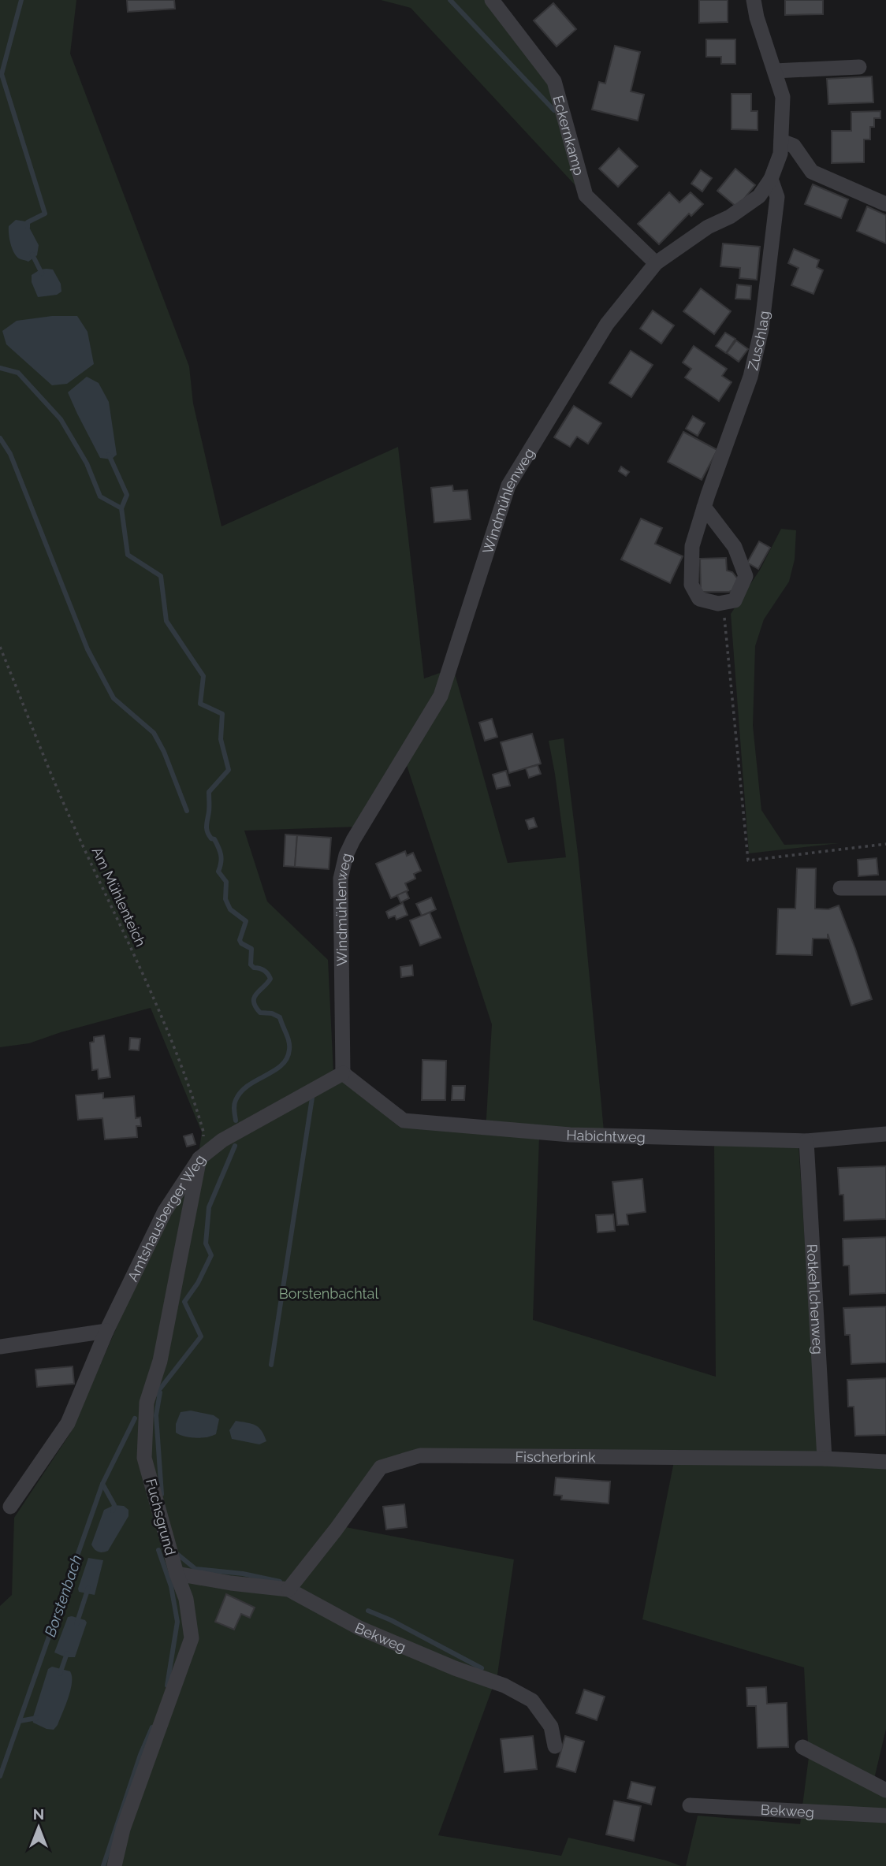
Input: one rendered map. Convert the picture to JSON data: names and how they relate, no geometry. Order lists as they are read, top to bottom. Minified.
{"streets":{"street":["Eckernkamp","Zuschlag","Windmühlenweg","Habichtweg","Amtshausberger Weg","Rotkehlchenweg","Fischerbrink","Fuchsgrund","Bekweg"],"path":["Am Mühlenteich"]},"crossings":[["Eckernkamp","Windmühlenweg"],["Zuschlag","Windmühlenweg"],["Windmühlenweg","Habichtweg"],["Windmühlenweg","Amtshausberger Weg"],["Am Mühlenteich","Amtshausberger Weg"],["Am Mühlenteich","Fuchsgrund"],["Habichtweg","Amtshausberger Weg"],["Habichtweg","Rotkehlchenweg"],["Amtshausberger Weg","Fuchsgrund"],["Rotkehlchenweg","Fischerbrink"],["Fischerbrink","Bekweg"],["Fuchsgrund","Bekweg"]],"water":["Borstenbach"],"parks":["Borstenbachtal"],"north":"top"}
